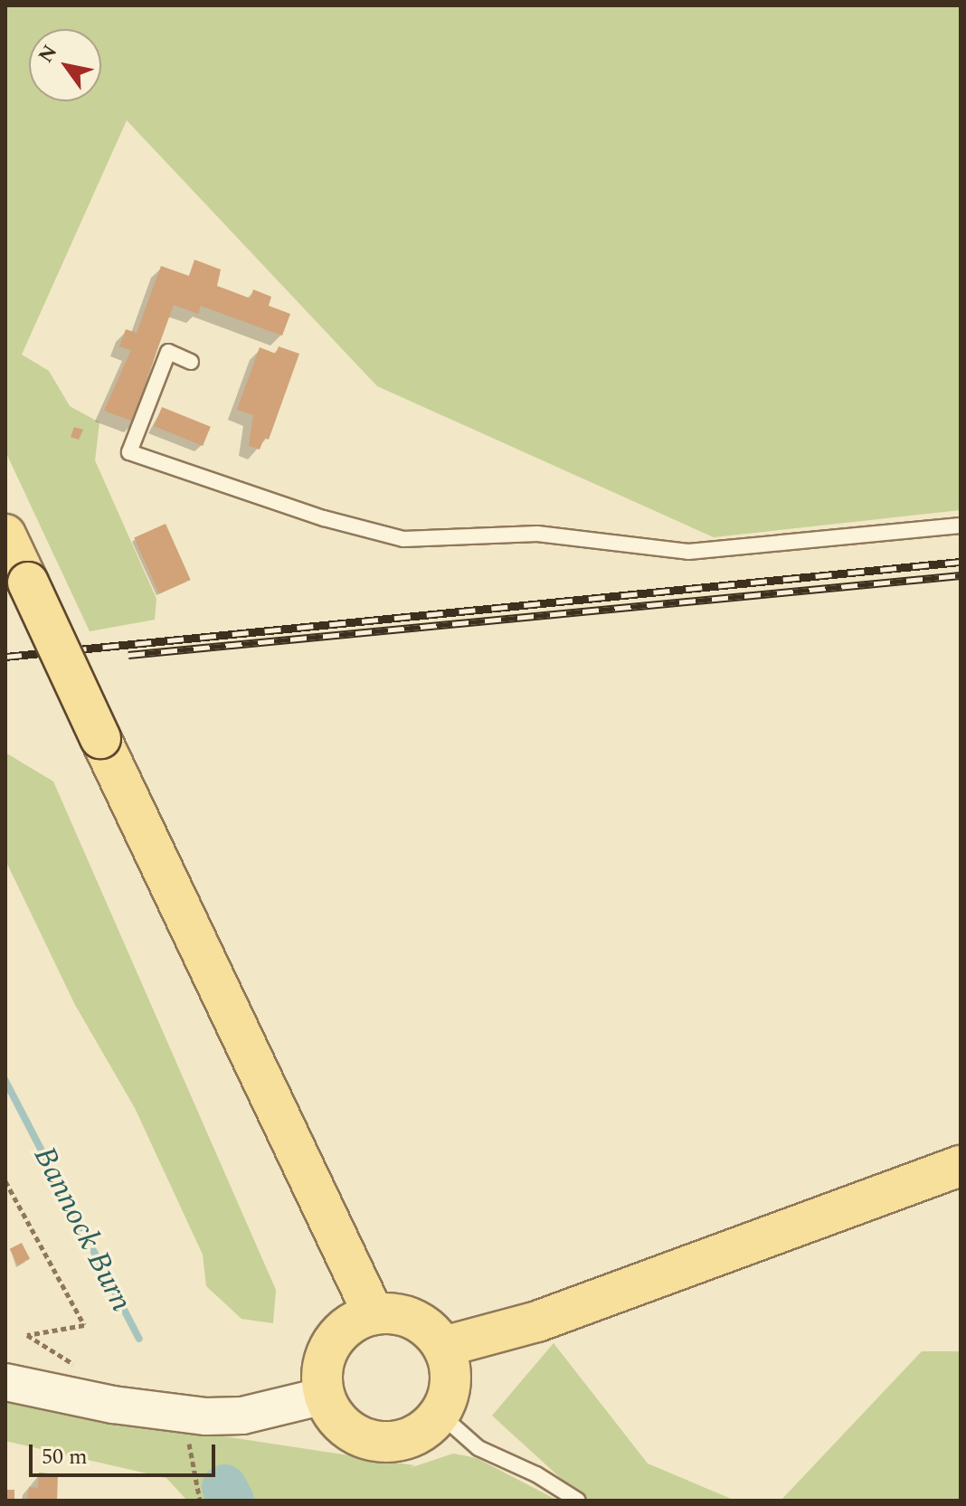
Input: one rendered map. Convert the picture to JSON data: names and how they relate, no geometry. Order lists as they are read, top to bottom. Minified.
{"water":["Bannock Burn"],"scale_bar":"50 m","north":"top left"}
